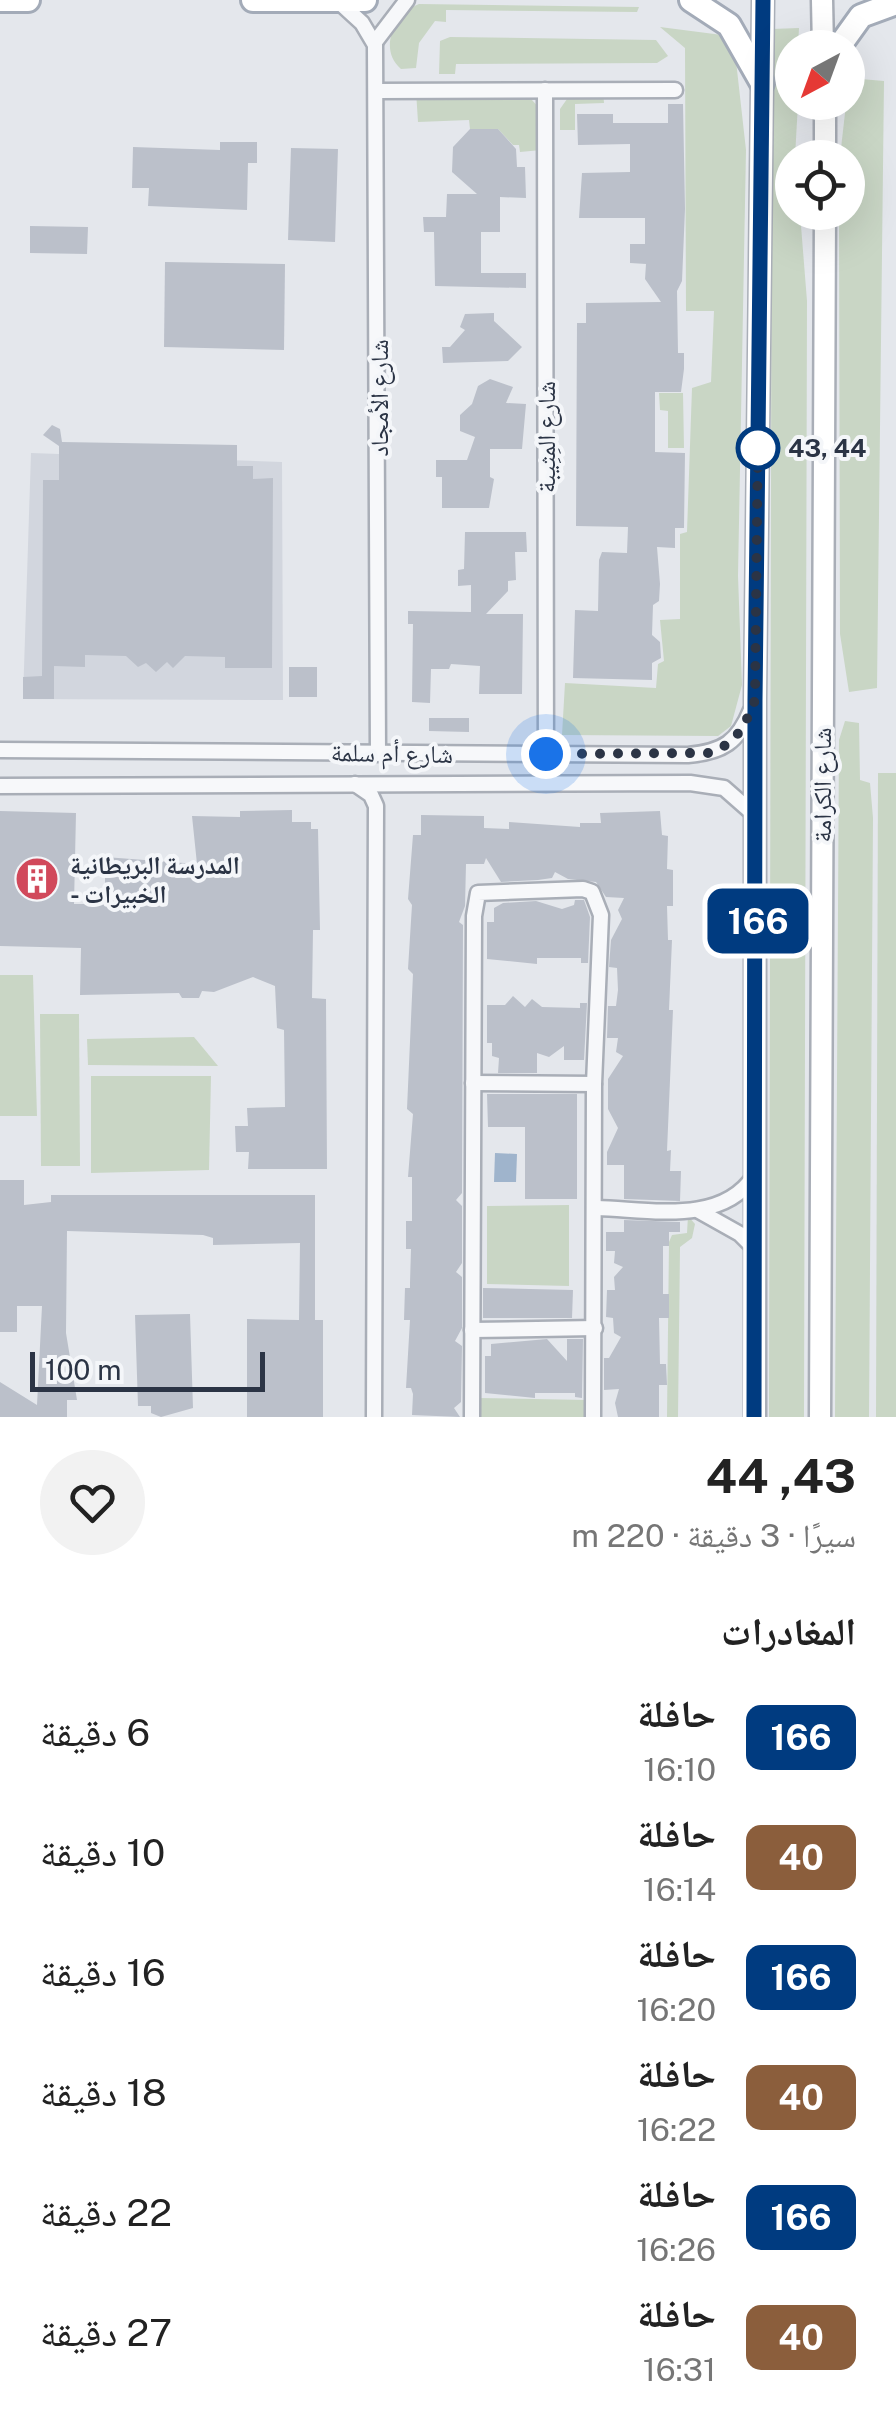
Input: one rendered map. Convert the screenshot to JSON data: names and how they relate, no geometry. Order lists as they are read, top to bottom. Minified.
{"streets":{"main road":["شارع الكرامة"],"street":["شارع الأمجاد","شارع المِثِيبة","شارع أم سلمة"]},"crossings":[["شارع الأمجاد","شارع أم سلمة"],["شارع المِثِيبة","شارع أم سلمة"]],"places":{"other":["43, 44"],"building":["المدرسة البريطانية - الخبيرات"]},"lines":["bus line 166"],"scale_bar":"100 m","north":"bottom left","page":{"on_map":"166","scale":"100 m","heading":[["43, 44","سيرًا · 3 دقيقة · 220 m"],"المغادرات"],"list":[{"mark":"166","name":"حافلة","note":"16:10","value":"6 دقيقة"},{"mark":"40","name":"حافلة","note":"16:14","value":"10 دقيقة"},{"mark":"166","name":"حافلة","note":"16:20","value":"16 دقيقة"},{"mark":"40","name":"حافلة","note":"16:22","value":"18 دقيقة"},{"mark":"166","name":"حافلة","note":"16:26","value":"22 دقيقة"},{"mark":"40","name":"حافلة","note":"16:31","value":"27 دقيقة"}]}}
